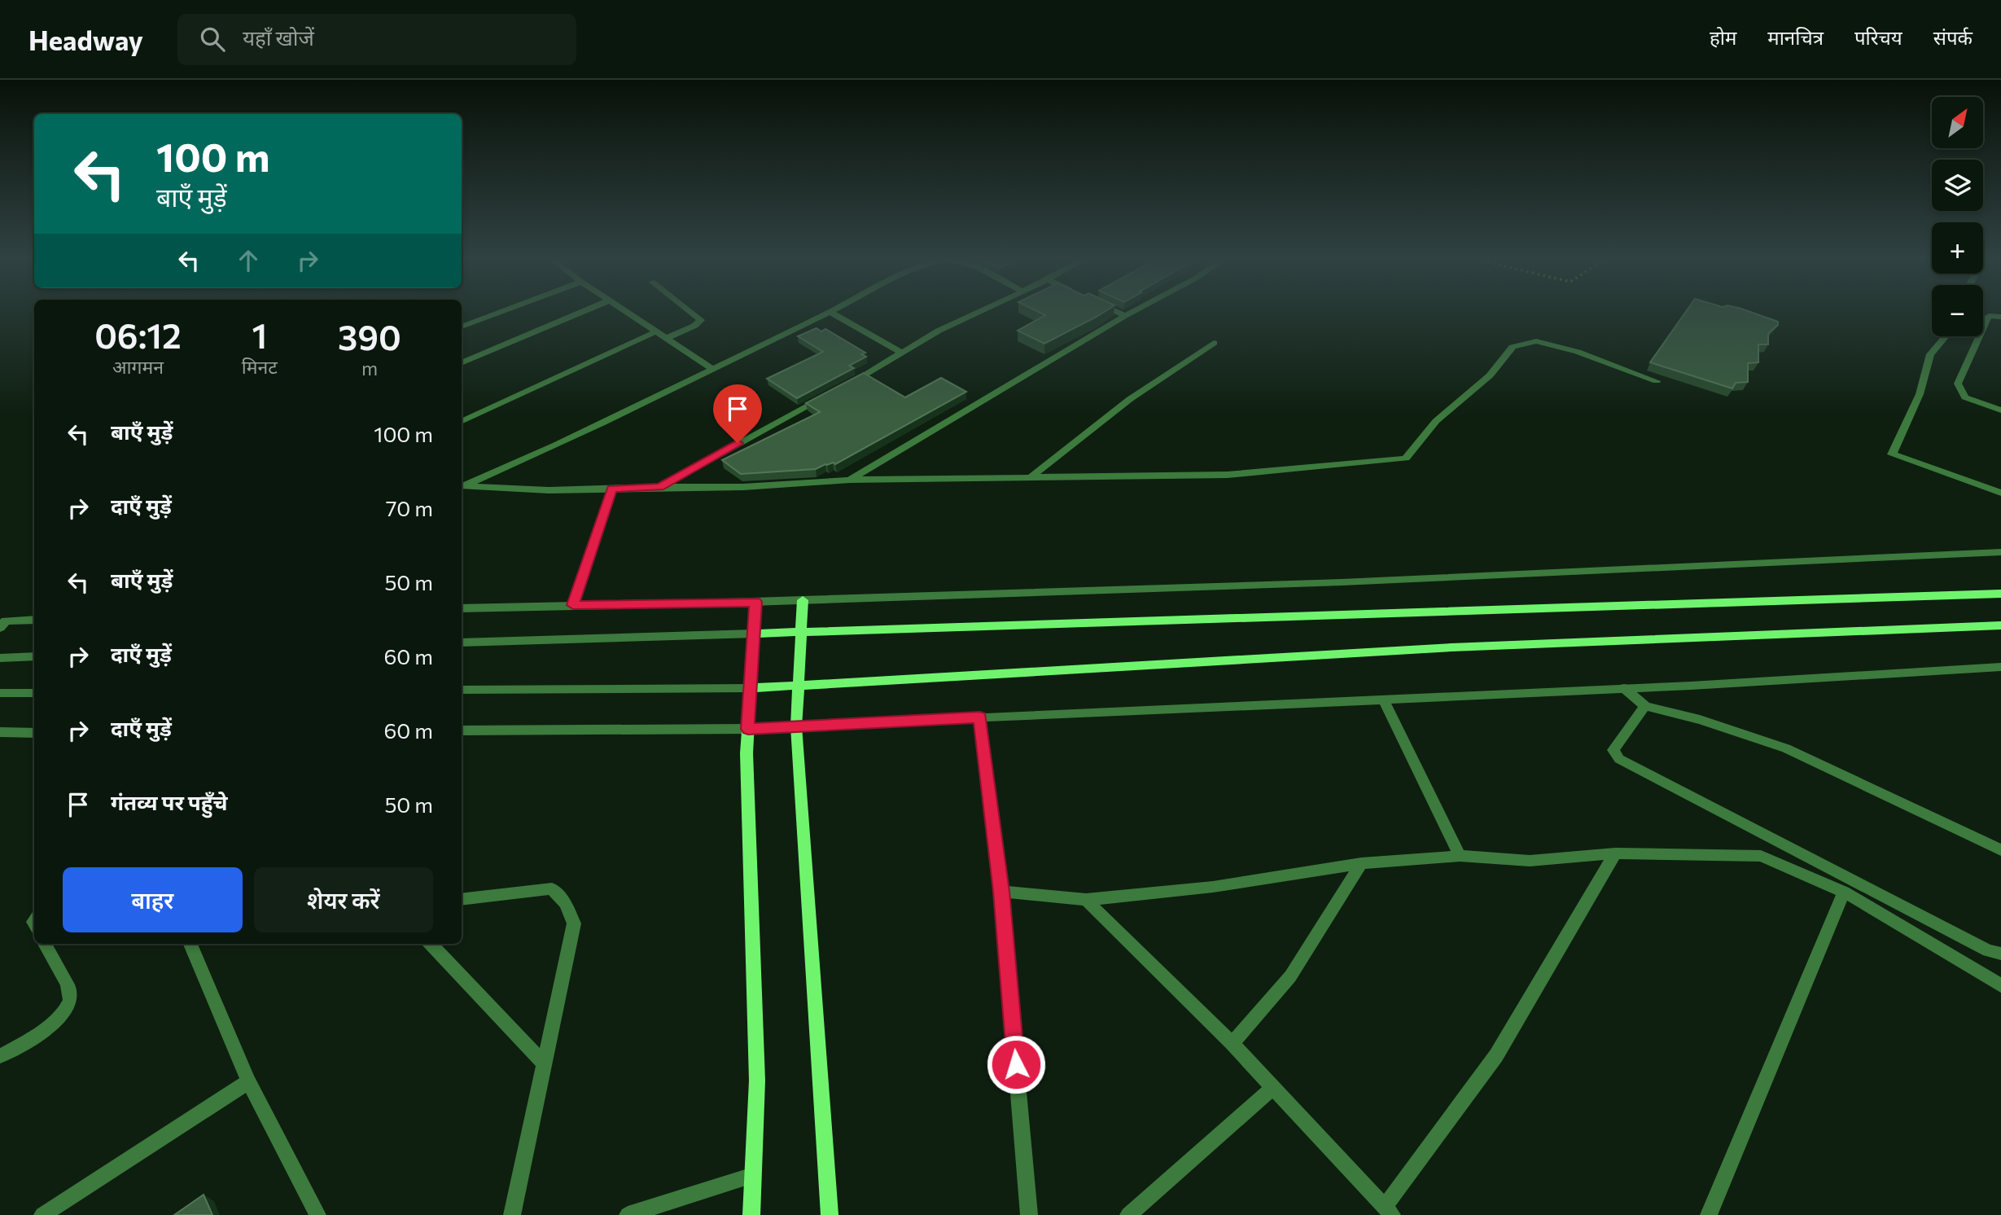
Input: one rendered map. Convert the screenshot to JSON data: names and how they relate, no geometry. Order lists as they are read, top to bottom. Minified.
{"north":"top right","page":{"header":"Headway","search":"यहाँ खोजें","nav":["होम","मानचित्र","परिचय","संपर्क"],"map_buttons":["+","−"],"turn":["100 m","बाएँ मुड़ें"],"eta":["06:12","आगमन","1","मिनट","390","m"],"list":[{"name":"बाएँ मुड़ें","value":"100 m"},{"name":"दाएँ मुड़ें","value":"70 m"},{"name":"बाएँ मुड़ें","value":"50 m"},{"name":"दाएँ मुड़ें","value":"60 m"},{"name":"दाएँ मुड़ें","value":"60 m"},{"name":"गंतव्य पर पहुँचे","value":"50 m"}],"buttons":["बाहर","शेयर करें"]}}
